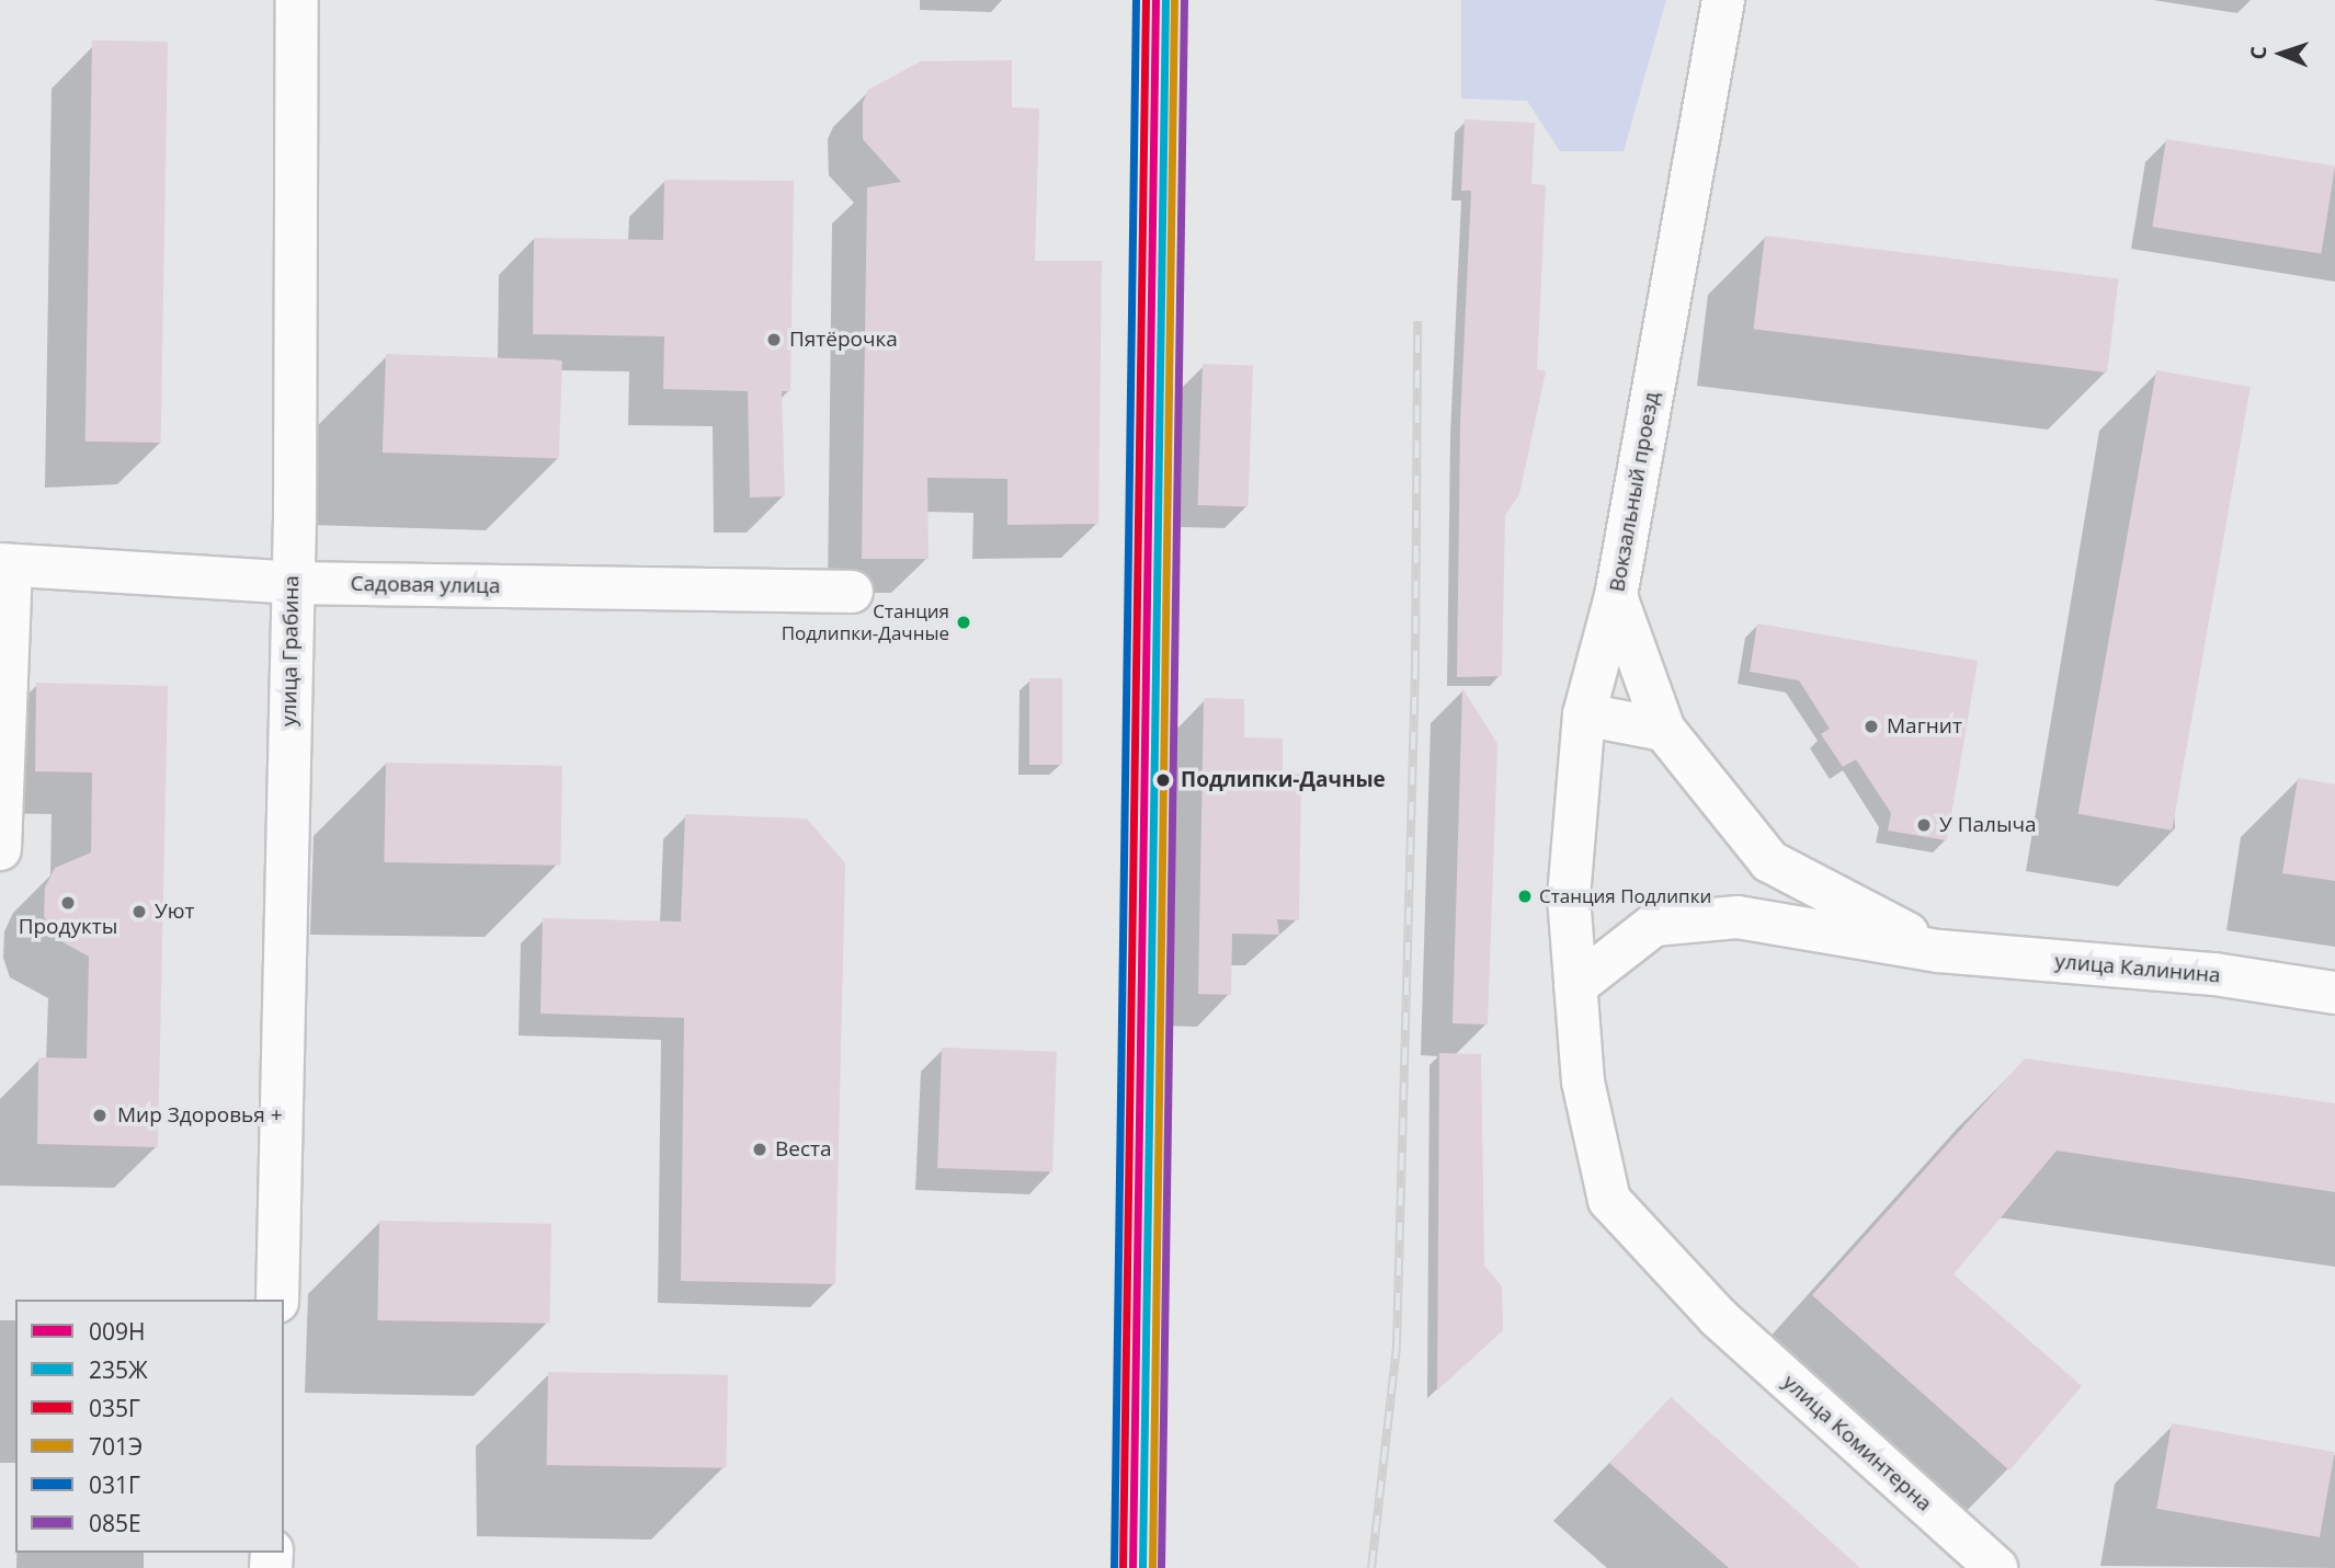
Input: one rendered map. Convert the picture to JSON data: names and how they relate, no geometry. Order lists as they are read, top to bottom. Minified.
{"streets":{"street":["Вокзальный проезд","Садовая улица","улица Грабина","улица Калинина","улица Коминтерна"]},"crossings":[["Вокзальный проезд","улица Калинина"],["Вокзальный проезд","улица Коминтерна"],["Садовая улица","улица Грабина"],["улица Калинина","улица Коминтерна"]],"places":["Пятёрочка","Станция Подлипки-Дачные","Магнит","Подлипки-Дачные","У Палыча","Станция Подлипки","Продукты","Уют","Мир Здоровья +","Веста"],"lines":["transit line 009Н","transit line 235Ж","transit line 035Г","transit line 701Э","transit line 031Г","transit line 085Е"],"legend":["009Н","235Ж","035Г","701Э","031Г","085Е"],"north":"left"}
